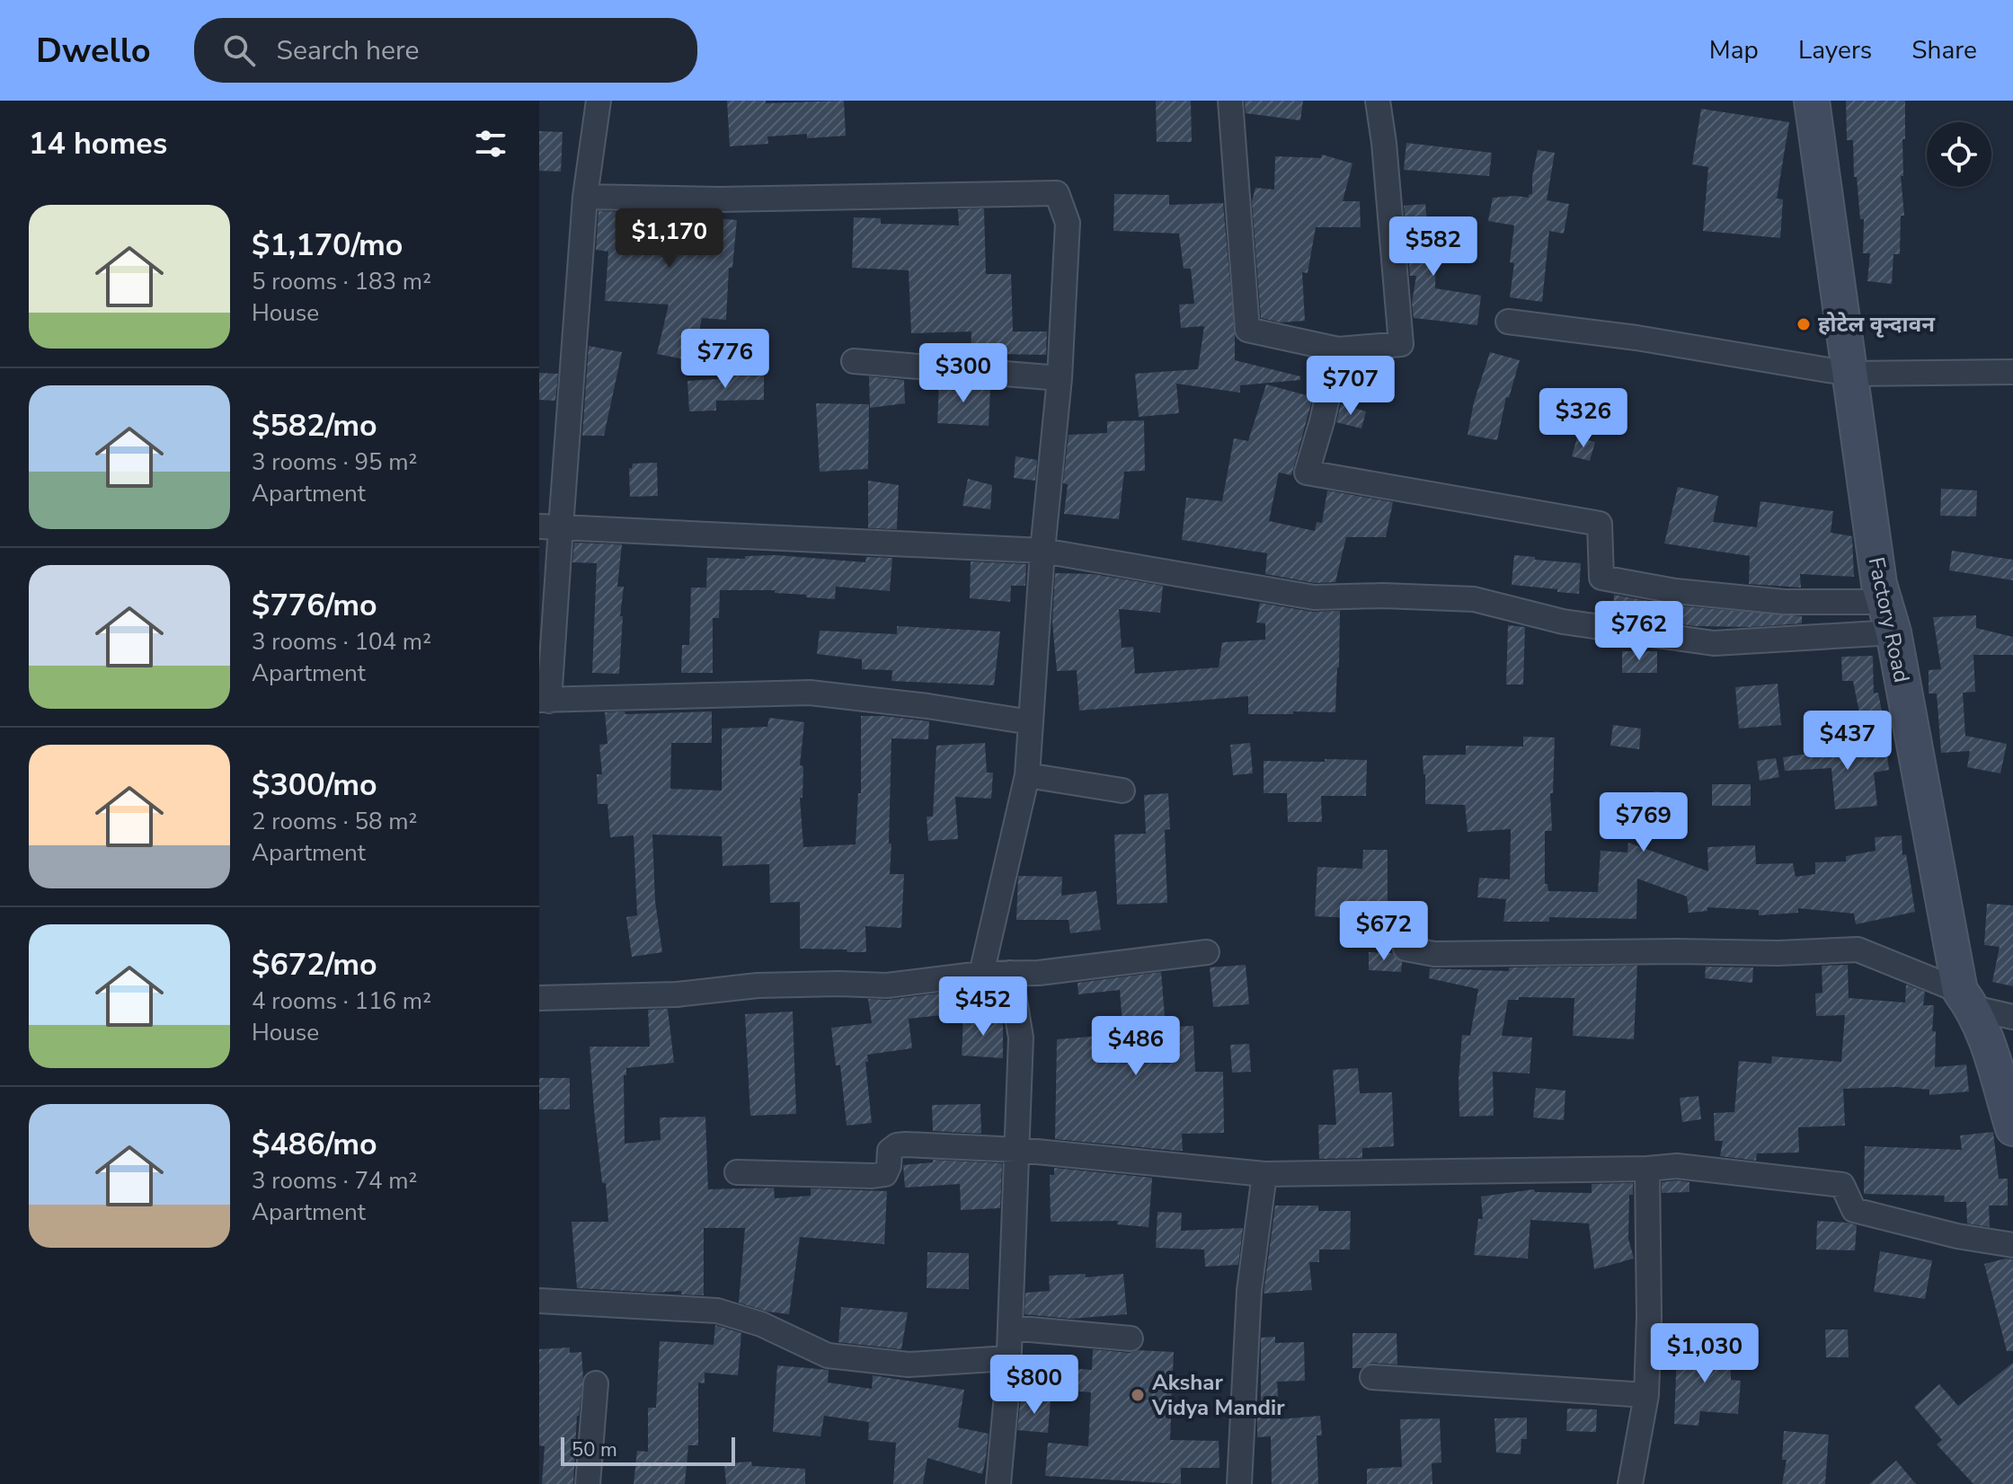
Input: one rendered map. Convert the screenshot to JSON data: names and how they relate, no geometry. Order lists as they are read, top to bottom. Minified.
{"streets":{"main road":["Factory Road"]},"places":["होटेल वृन्दावन","Akshar Vidya Mandir"],"scale_bar":"50 m","page":{"header":"Dwello","search":"Search here","nav":["Map","Layers","Share"],"heading":"14 homes","list":[{"name":"$1,170/mo","note":"5 rooms · 183 m² · House"},{"name":"$582/mo","note":"3 rooms · 95 m² · Apartment"},{"name":"$776/mo","note":"3 rooms · 104 m² · Apartment"},{"name":"$300/mo","note":"2 rooms · 58 m² · Apartment"},{"name":"$672/mo","note":"4 rooms · 116 m² · House"},{"name":"$486/mo","note":"3 rooms · 74 m² · Apartment"}],"price":["$1,170","$582","$776","$300","$707","$326","$762","$437","$769","$672","$452","$486","$1,030","$800"],"scale":"50 m"}}
